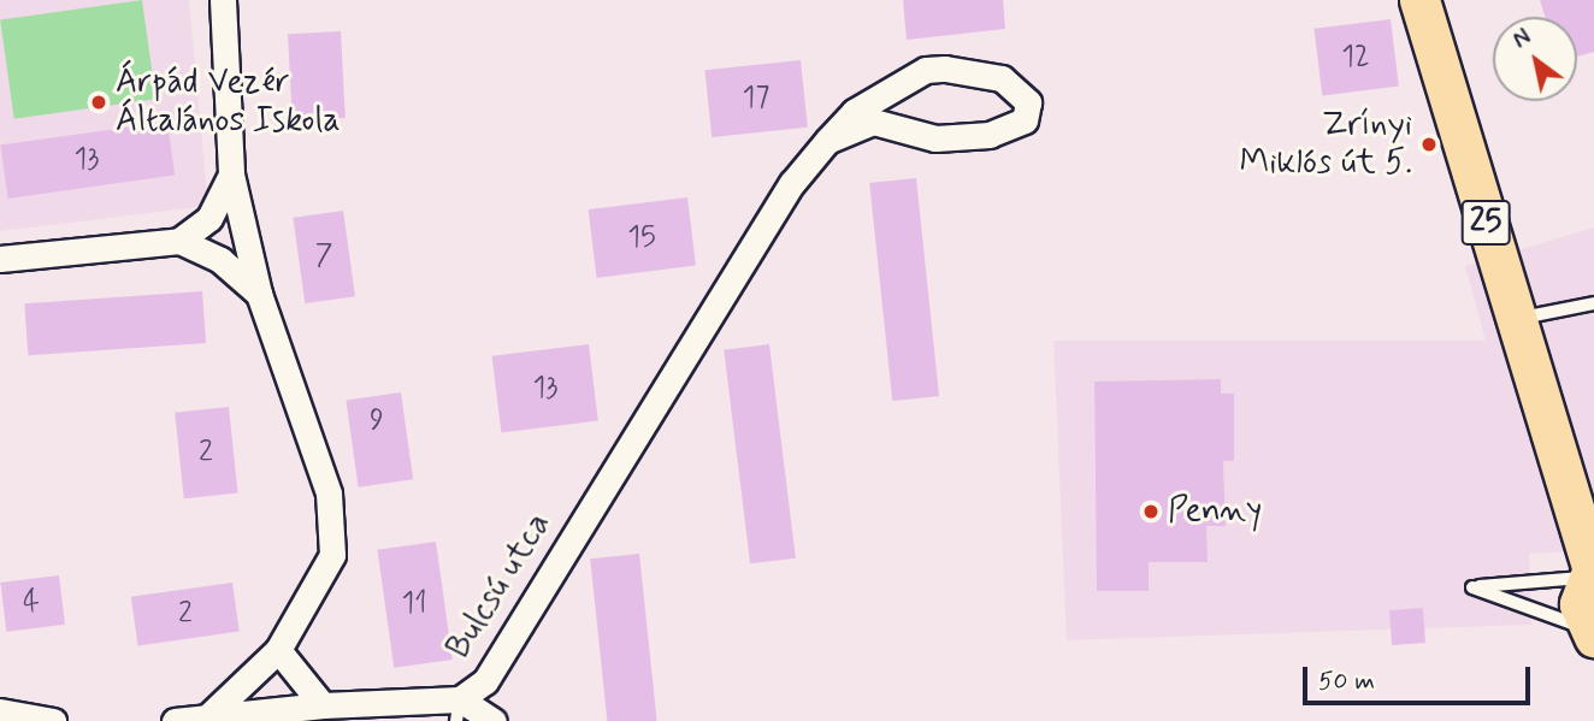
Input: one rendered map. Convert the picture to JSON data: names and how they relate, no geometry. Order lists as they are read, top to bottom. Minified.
{"streets":{"main road":["25"],"street":["Bulcsú utca"]},"places":["Árpád Vezér Általános Iskola","Zrínyi Miklós út 5.","Penny"],"house_numbers":["12","17","13","15","7","13","9","2","4","11","2"],"scale_bar":"50 m","north":"top left"}
